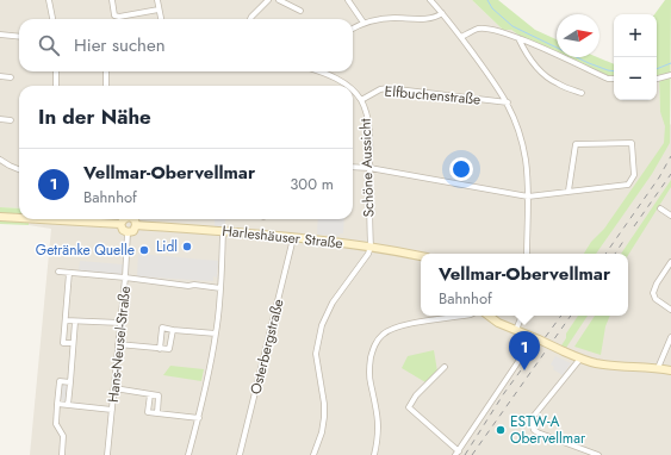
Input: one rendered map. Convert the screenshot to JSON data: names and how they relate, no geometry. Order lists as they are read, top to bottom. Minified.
{"streets":{"main road":["Harleshäuser Straße"],"street":["Elfbuchenstraße","Schöne Aussicht","Hans-Neusel-Straße","Osterbergstraße"]},"crossings":[["Elfbuchenstraße","Schöne Aussicht"],["Schöne Aussicht","Harleshäuser Straße"],["Harleshäuser Straße","Osterbergstraße"]],"places":["Lidl","Getränke Quelle","ESTW-A Obervellmar"],"north":"right","page":{"map_buttons":["+","−"],"search":"Hier suchen","heading":"In der Nähe","list":[{"mark":"1","name":"Vellmar-Obervellmar","note":"Bahnhof","value":"300 m"}],"popup":["Vellmar-Obervellmar","Bahnhof"],"pins":"1"}}
